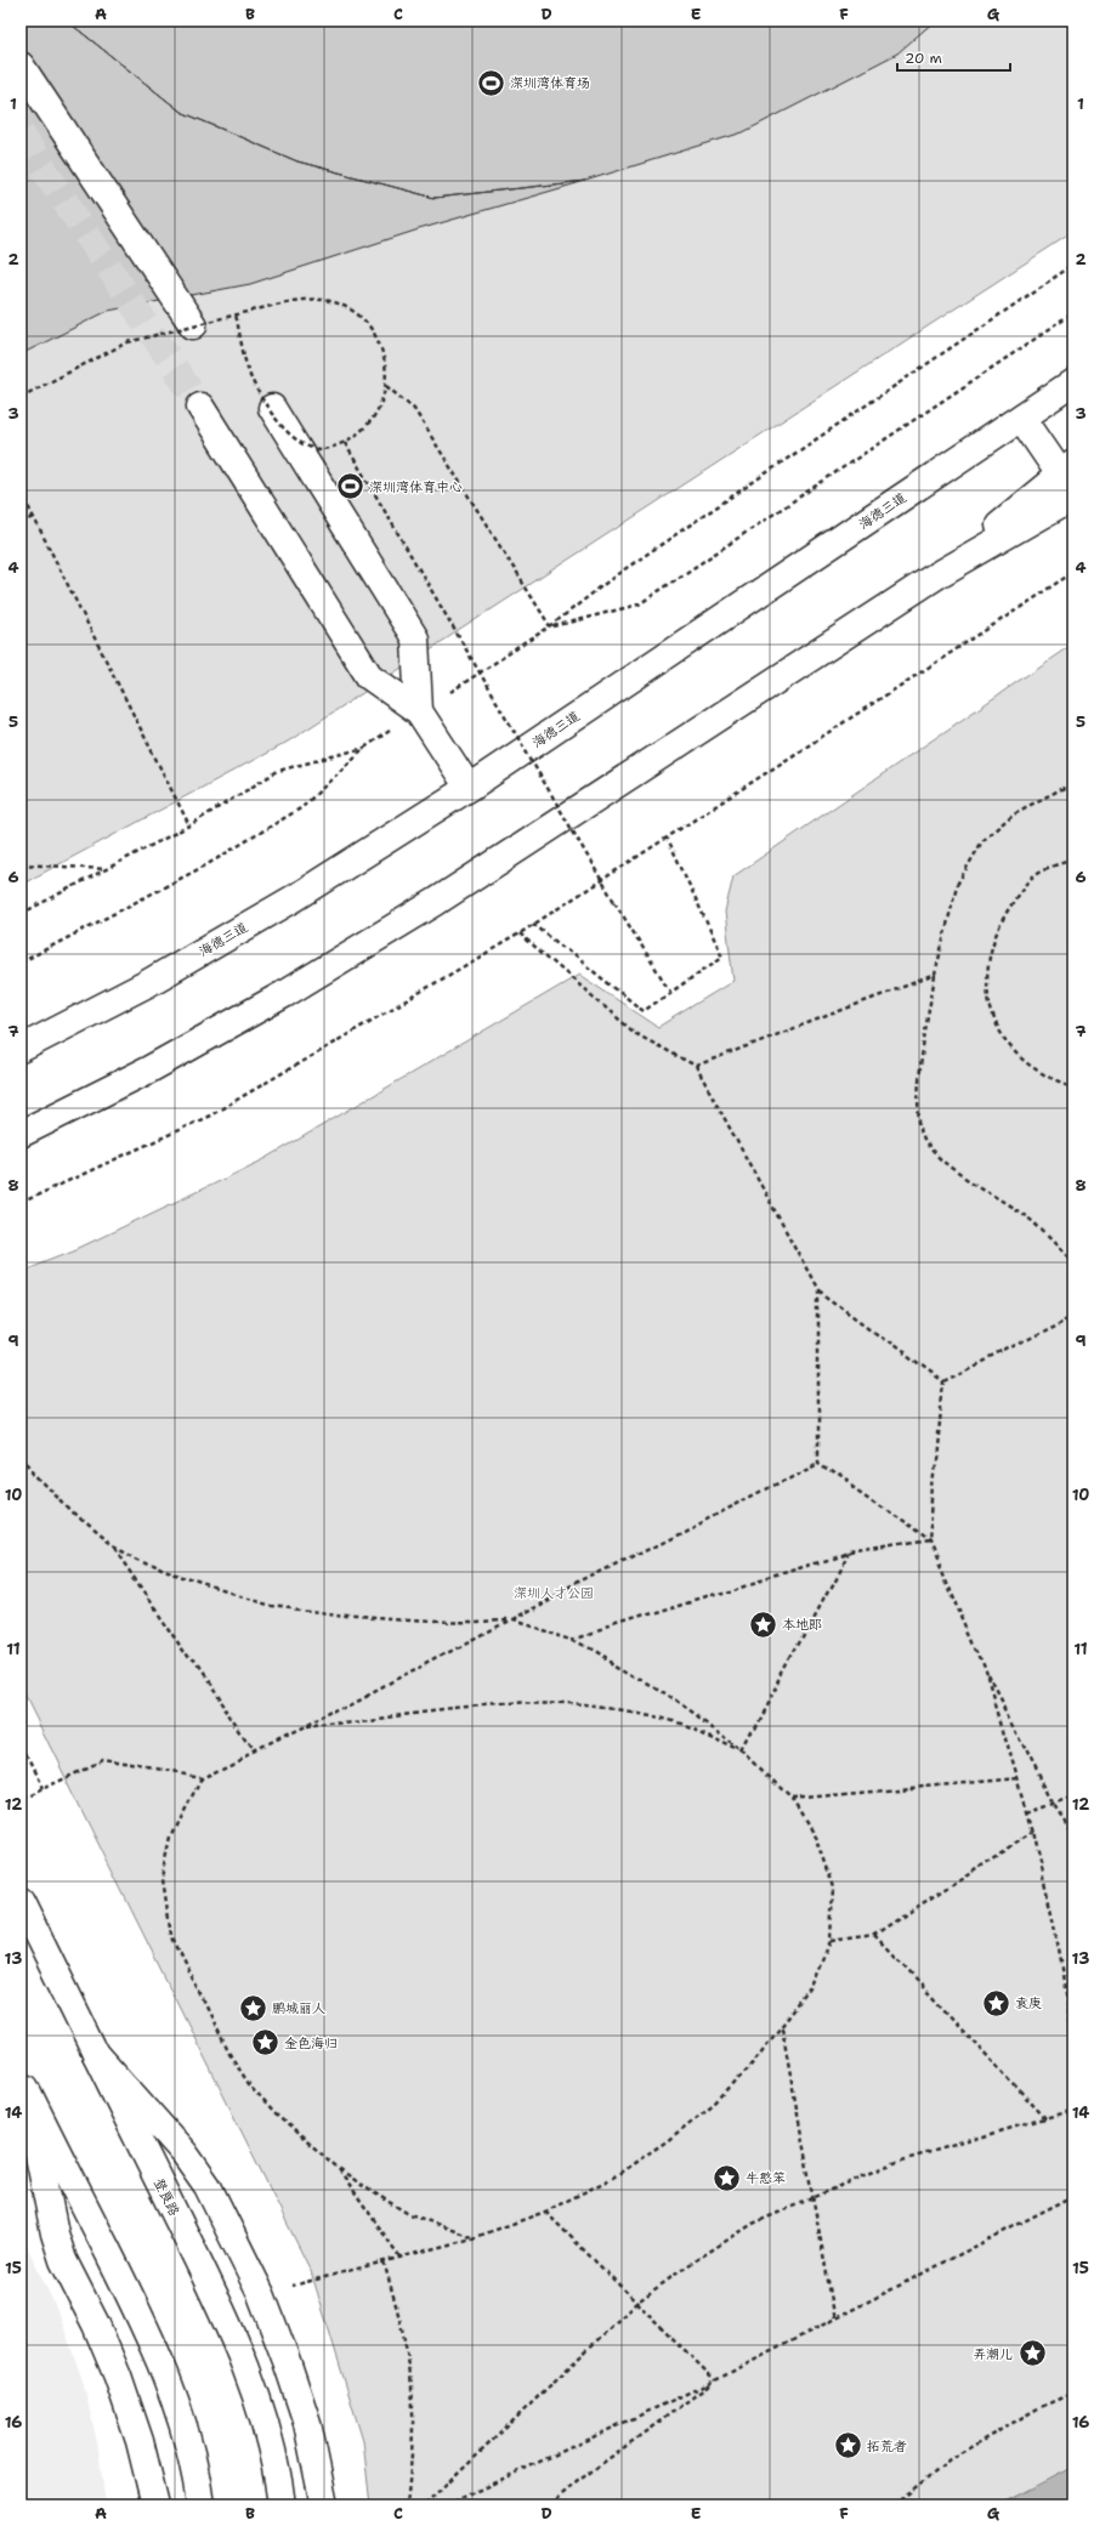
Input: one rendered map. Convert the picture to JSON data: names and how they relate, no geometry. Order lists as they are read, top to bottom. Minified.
{"streets":{"main road":["海德三道","登良路"]},"parks":["深圳人才公园"],"places":{"sports":["深圳湾体育场","深圳湾体育中心"],"place":["本地郎","袁庚","鹏城丽人","金色海归","牛憨笨","弄潮儿","拓荒者"]},"scale_bar":"20 m","grid":{"columns":["A","B","C","D","E","F","G"],"rows":["1","2","3","4","5","6","7","8","9","10","11","12","13","14","15","16"]}}
